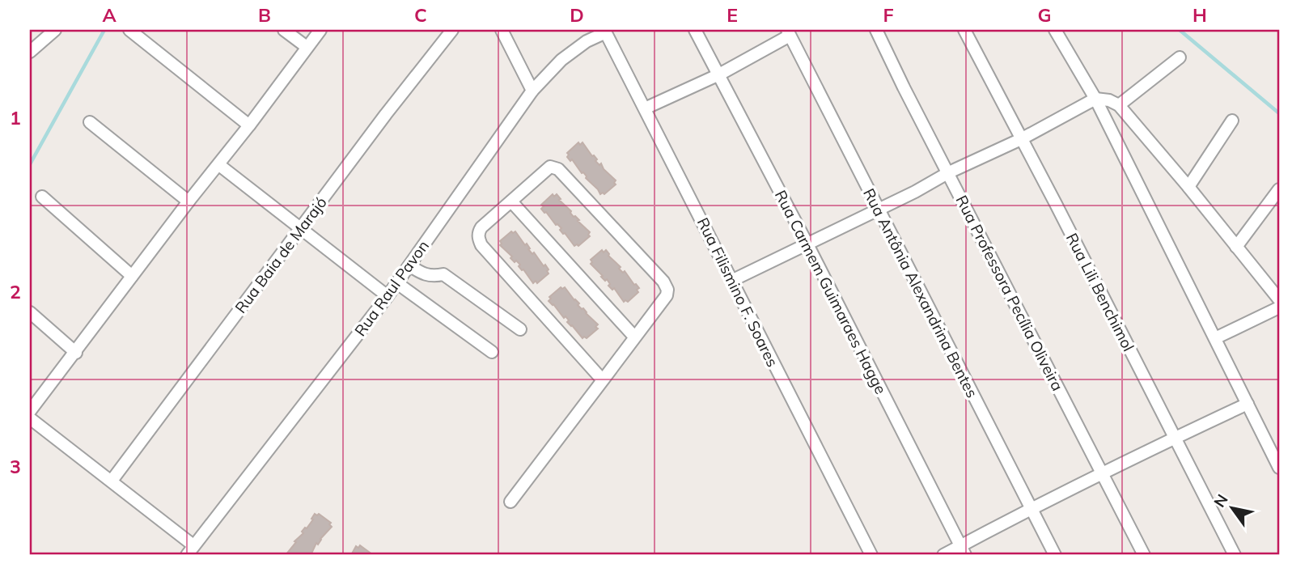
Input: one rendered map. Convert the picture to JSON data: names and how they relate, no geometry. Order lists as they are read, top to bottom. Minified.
{"streets":{"street":["Rua Baia de Marajó","Rua Raul Pavon","Rua Filismino F. Soares","Rua Carmem Guimaraes Hagge","Rua Lili Benchimol","Rua Antônia Alexandrina Bentes","Rua Professora Pecília Oliveira"]},"crossings":[["Rua Raul Pavon","Rua Filismino F. Soares"]],"north":"top left","grid":{"columns":["A","B","C","D","E","F","G","H"],"rows":["1","2","3"]}}
